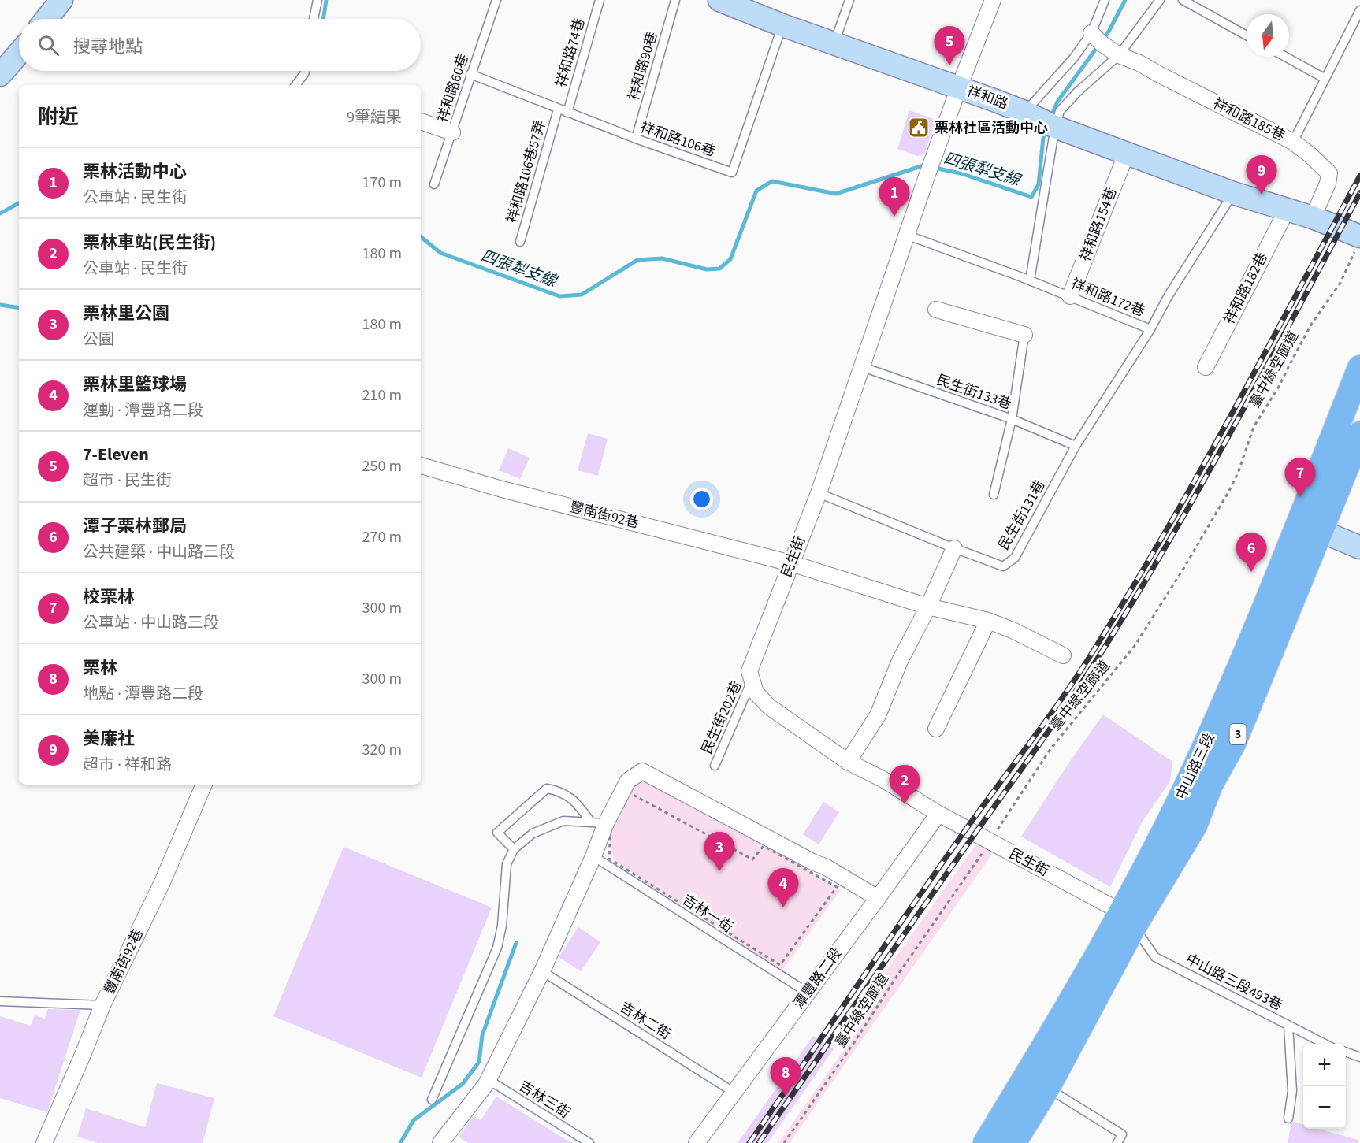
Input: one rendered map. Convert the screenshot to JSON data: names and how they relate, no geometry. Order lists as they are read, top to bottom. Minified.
{"streets":{"main road":["3","中山路三段"],"street":["祥和路","祥和路185巷","祥和路154巷","祥和路182巷","豐南街92巷","民生街","潭豐路二段"],"lane":["祥和路74巷","祥和路90巷","祥和路60巷","祥和路106巷","祥和路106巷57弄","祥和路172巷","民生街133巷","民生街131巷","民生街202巷","吉林一街","中山路三段493巷","吉林二街","吉林三街"],"path":["臺中綠空廊道"]},"crossings":[["祥和路74巷","祥和路106巷"],["祥和路90巷","祥和路106巷"],["祥和路60巷","祥和路106巷"],["祥和路","祥和路185巷"],["祥和路","祥和路106巷"],["祥和路","祥和路154巷"],["祥和路","祥和路182巷"],["祥和路","祥和路172巷"],["祥和路","臺中綠空廊道"],["祥和路","民生街"],["祥和路106巷","祥和路106巷57弄"],["祥和路154巷","祥和路172巷"],["祥和路172巷","民生街131巷"],["祥和路172巷","民生街"],["臺中綠空廊道","民生街"],["民生街133巷","民生街131巷"],["民生街133巷","民生街"],["豐南街92巷","民生街"],["民生街131巷","民生街"],["民生街","民生街202巷"],["民生街","中山路三段"],["民生街","潭豐路二段"],["民生街","中山路三段493巷"],["中山路三段","中山路三段493巷"],["吉林一街","潭豐路二段"],["潭豐路二段","吉林二街"]],"water":["四張犁支線"],"places":{"public building":["栗林社區活動中心"]},"north":"bottom","page":{"search":"搜尋地點","pins":["5","9","1","7","6","2","3","4","8"],"heading":["附近","9筆結果"],"list":[{"mark":"1","name":"栗林活動中心","note":"公車站 · 民生街","value":"170 m"},{"mark":"2","name":"栗林車站(民生街)","note":"公車站 · 民生街","value":"180 m"},{"mark":"3","name":"栗林里公園","note":"公園","value":"180 m"},{"mark":"4","name":"栗林里籃球場","note":"運動 · 潭豐路二段","value":"210 m"},{"mark":"5","name":"7-Eleven","note":"超市 · 民生街","value":"250 m"},{"mark":"6","name":"潭子栗林郵局","note":"公共建築 · 中山路三段","value":"270 m"},{"mark":"7","name":"校栗林","note":"公車站 · 中山路三段","value":"300 m"},{"mark":"8","name":"栗林","note":"地點 · 潭豐路二段","value":"300 m"},{"mark":"9","name":"美廉社","note":"超市 · 祥和路","value":"320 m"}],"map_buttons":["+","−"]}}
